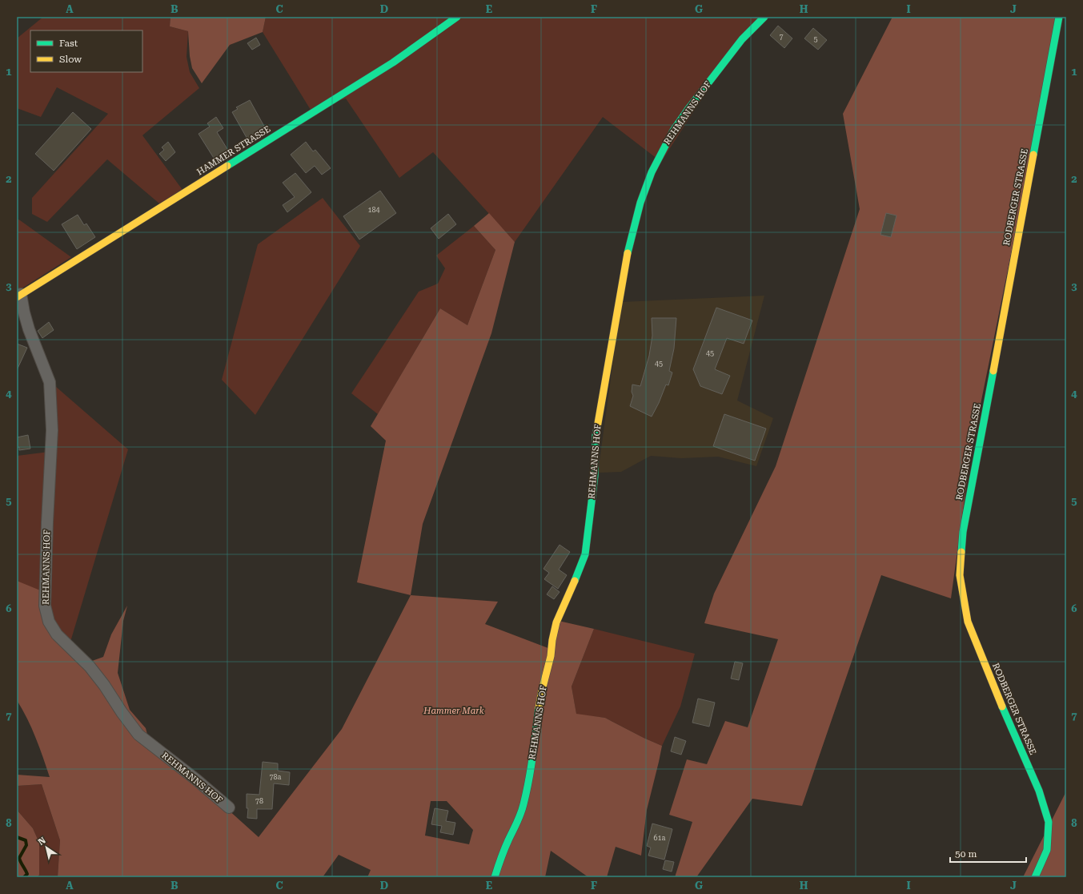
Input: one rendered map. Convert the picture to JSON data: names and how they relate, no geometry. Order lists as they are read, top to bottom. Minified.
{"streets":{"street":["REHMANNS HOF","HAMMER STRASSE","RODBERGER STRASSE"]},"crossings":[["REHMANNS HOF","HAMMER STRASSE"]],"parks":["Hammer Mark"],"house_numbers":["7","5","184","45","45","78a","78","61a"],"legend":["Fast","Slow"],"scale_bar":"50 m","north":"top left","grid":{"columns":["A","B","C","D","E","F","G","H","I","J"],"rows":["1","2","3","4","5","6","7","8"]}}
